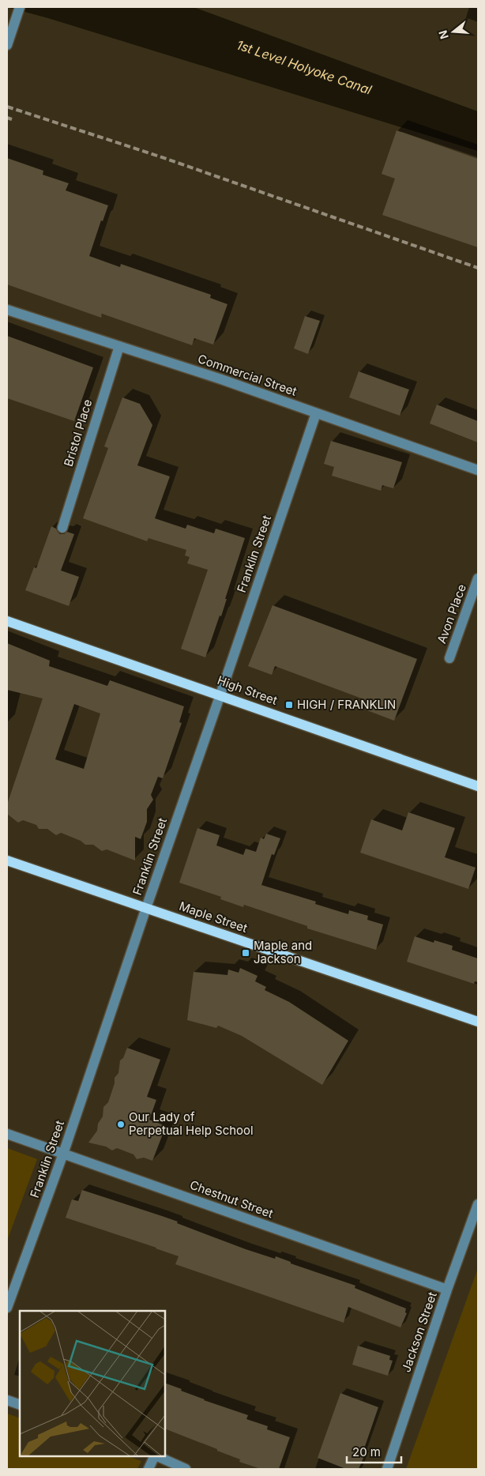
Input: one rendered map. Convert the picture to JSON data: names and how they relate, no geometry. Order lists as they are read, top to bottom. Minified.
{"streets":{"main road":["High Street","Maple Street"],"street":["Commercial Street","Bristol Place","Franklin Street","Avon Place","Chestnut Street","Jackson Street"]},"crossings":[["Commercial Street","Bristol Place"],["Commercial Street","Franklin Street"],["Franklin Street","High Street"],["Franklin Street","Maple Street"],["Franklin Street","Chestnut Street"],["Chestnut Street","Jackson Street"]],"water":["1st Level Holyoke Canal"],"places":{"transit":["HIGH / FRANKLIN","Maple and Jackson"],"other":["Our Lady of Perpetual Help School"]},"scale_bar":"20 m","north":"left"}
